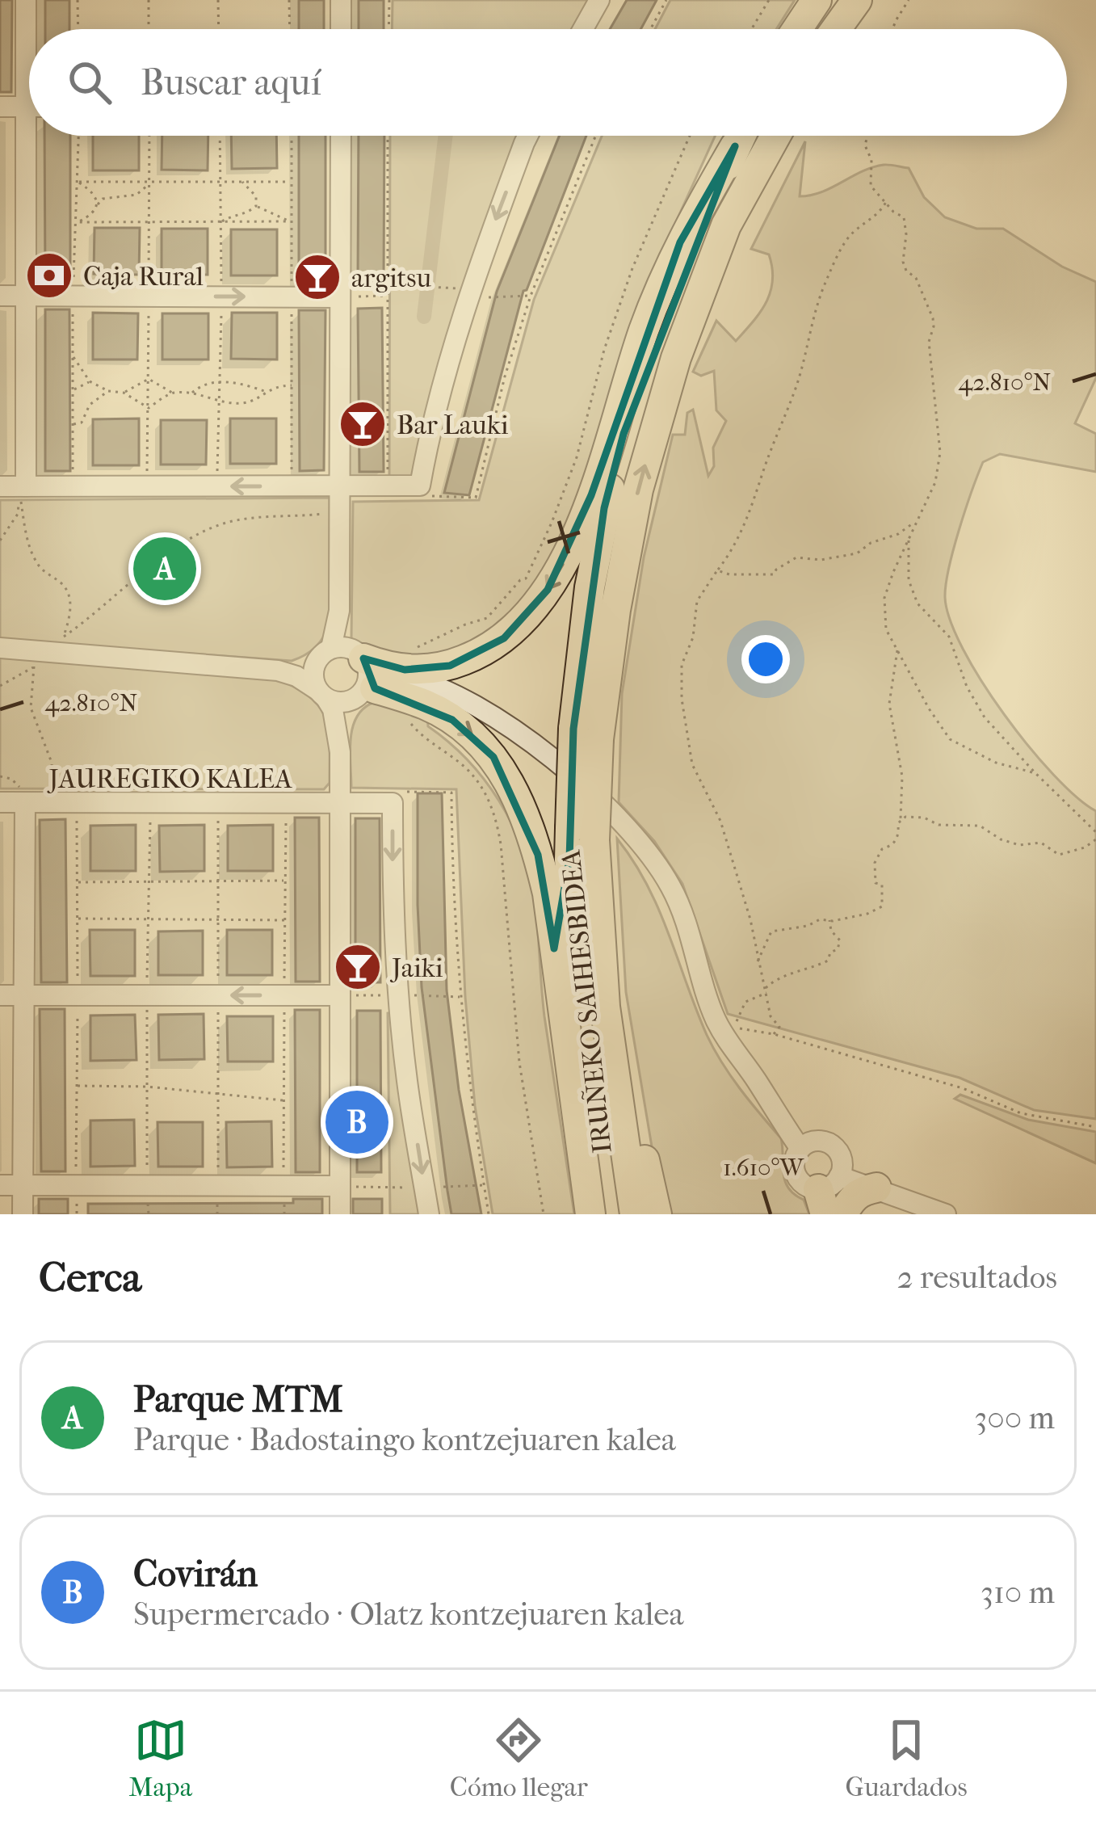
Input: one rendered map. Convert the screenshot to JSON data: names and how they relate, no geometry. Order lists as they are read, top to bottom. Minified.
{"streets":{"highway":["IRUÑEKO SAIHESBIDEA"],"street":["JAUREGIKO KALEA"]},"places":{"bank":["Caja Rural"],"bar":["argitsu","Bar Lauki","Jaiki"]},"page":{"search":"Buscar aquí","pins":["A","B"],"heading":["Cerca","2 resultados"],"list":[{"mark":"A","name":"Parque MTM","note":"Parque · Badostaingo kontzejuaren kalea","value":"300 m"},{"mark":"B","name":"Covirán","note":"Supermercado · Olatz kontzejuaren kalea","value":"310 m"}],"nav":["Mapa","Cómo llegar","Guardados"]},"coordinates":["42.810°N","1.610°W"]}
